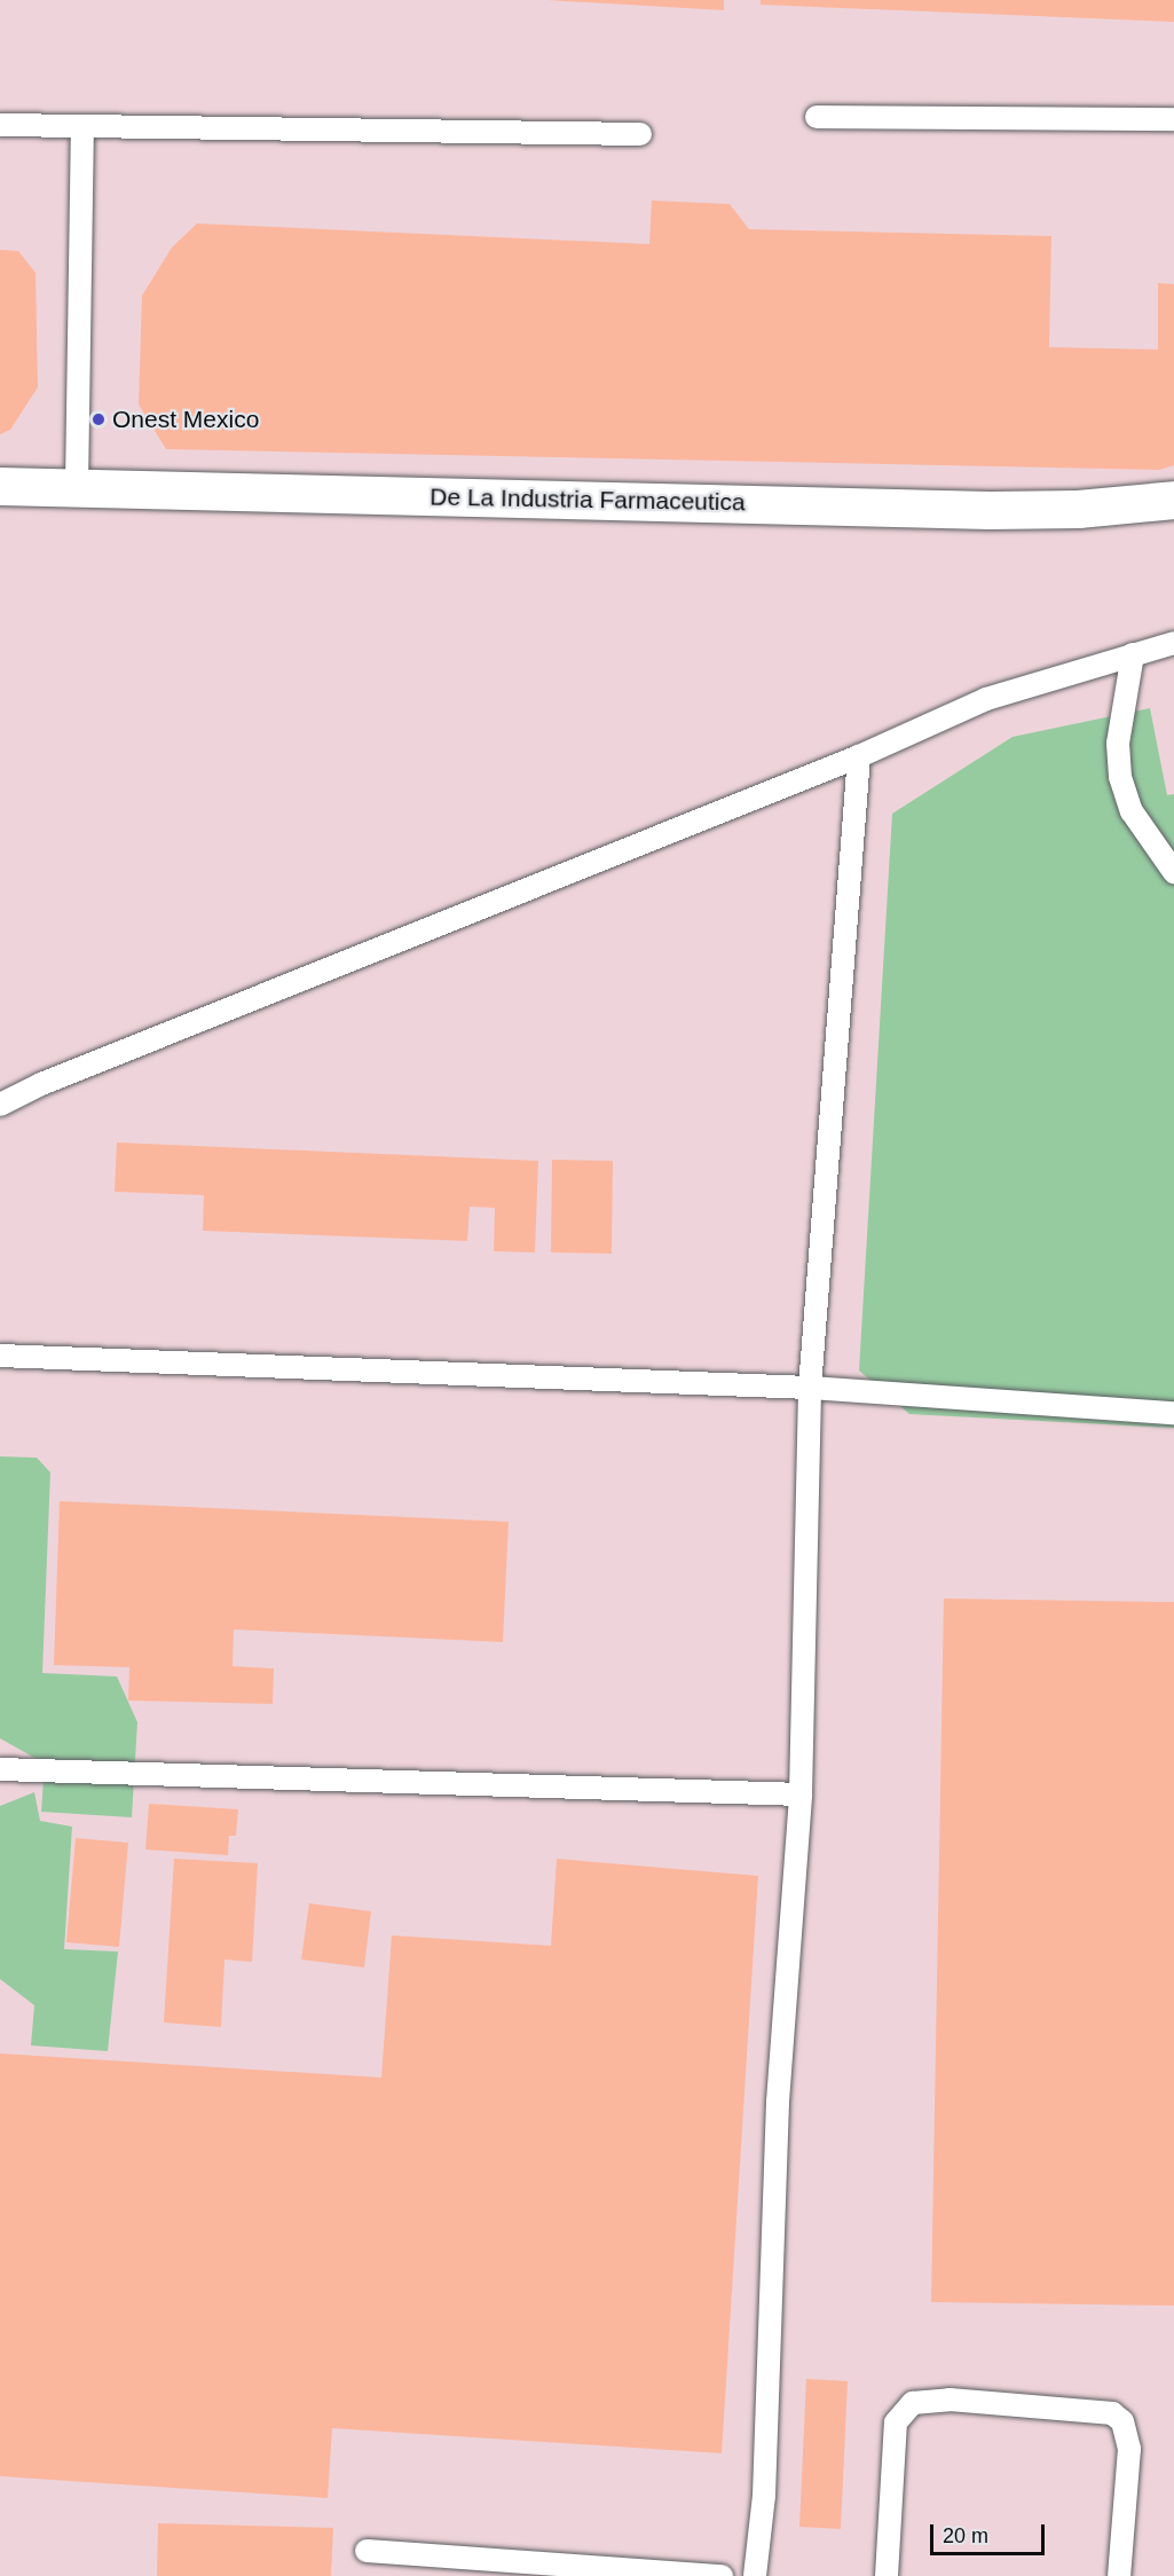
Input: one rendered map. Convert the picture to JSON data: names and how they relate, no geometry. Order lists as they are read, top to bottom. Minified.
{"streets":{"main road":["De La Industria Farmaceutica"]},"places":["Onest Mexico"],"scale_bar":"20 m"}
